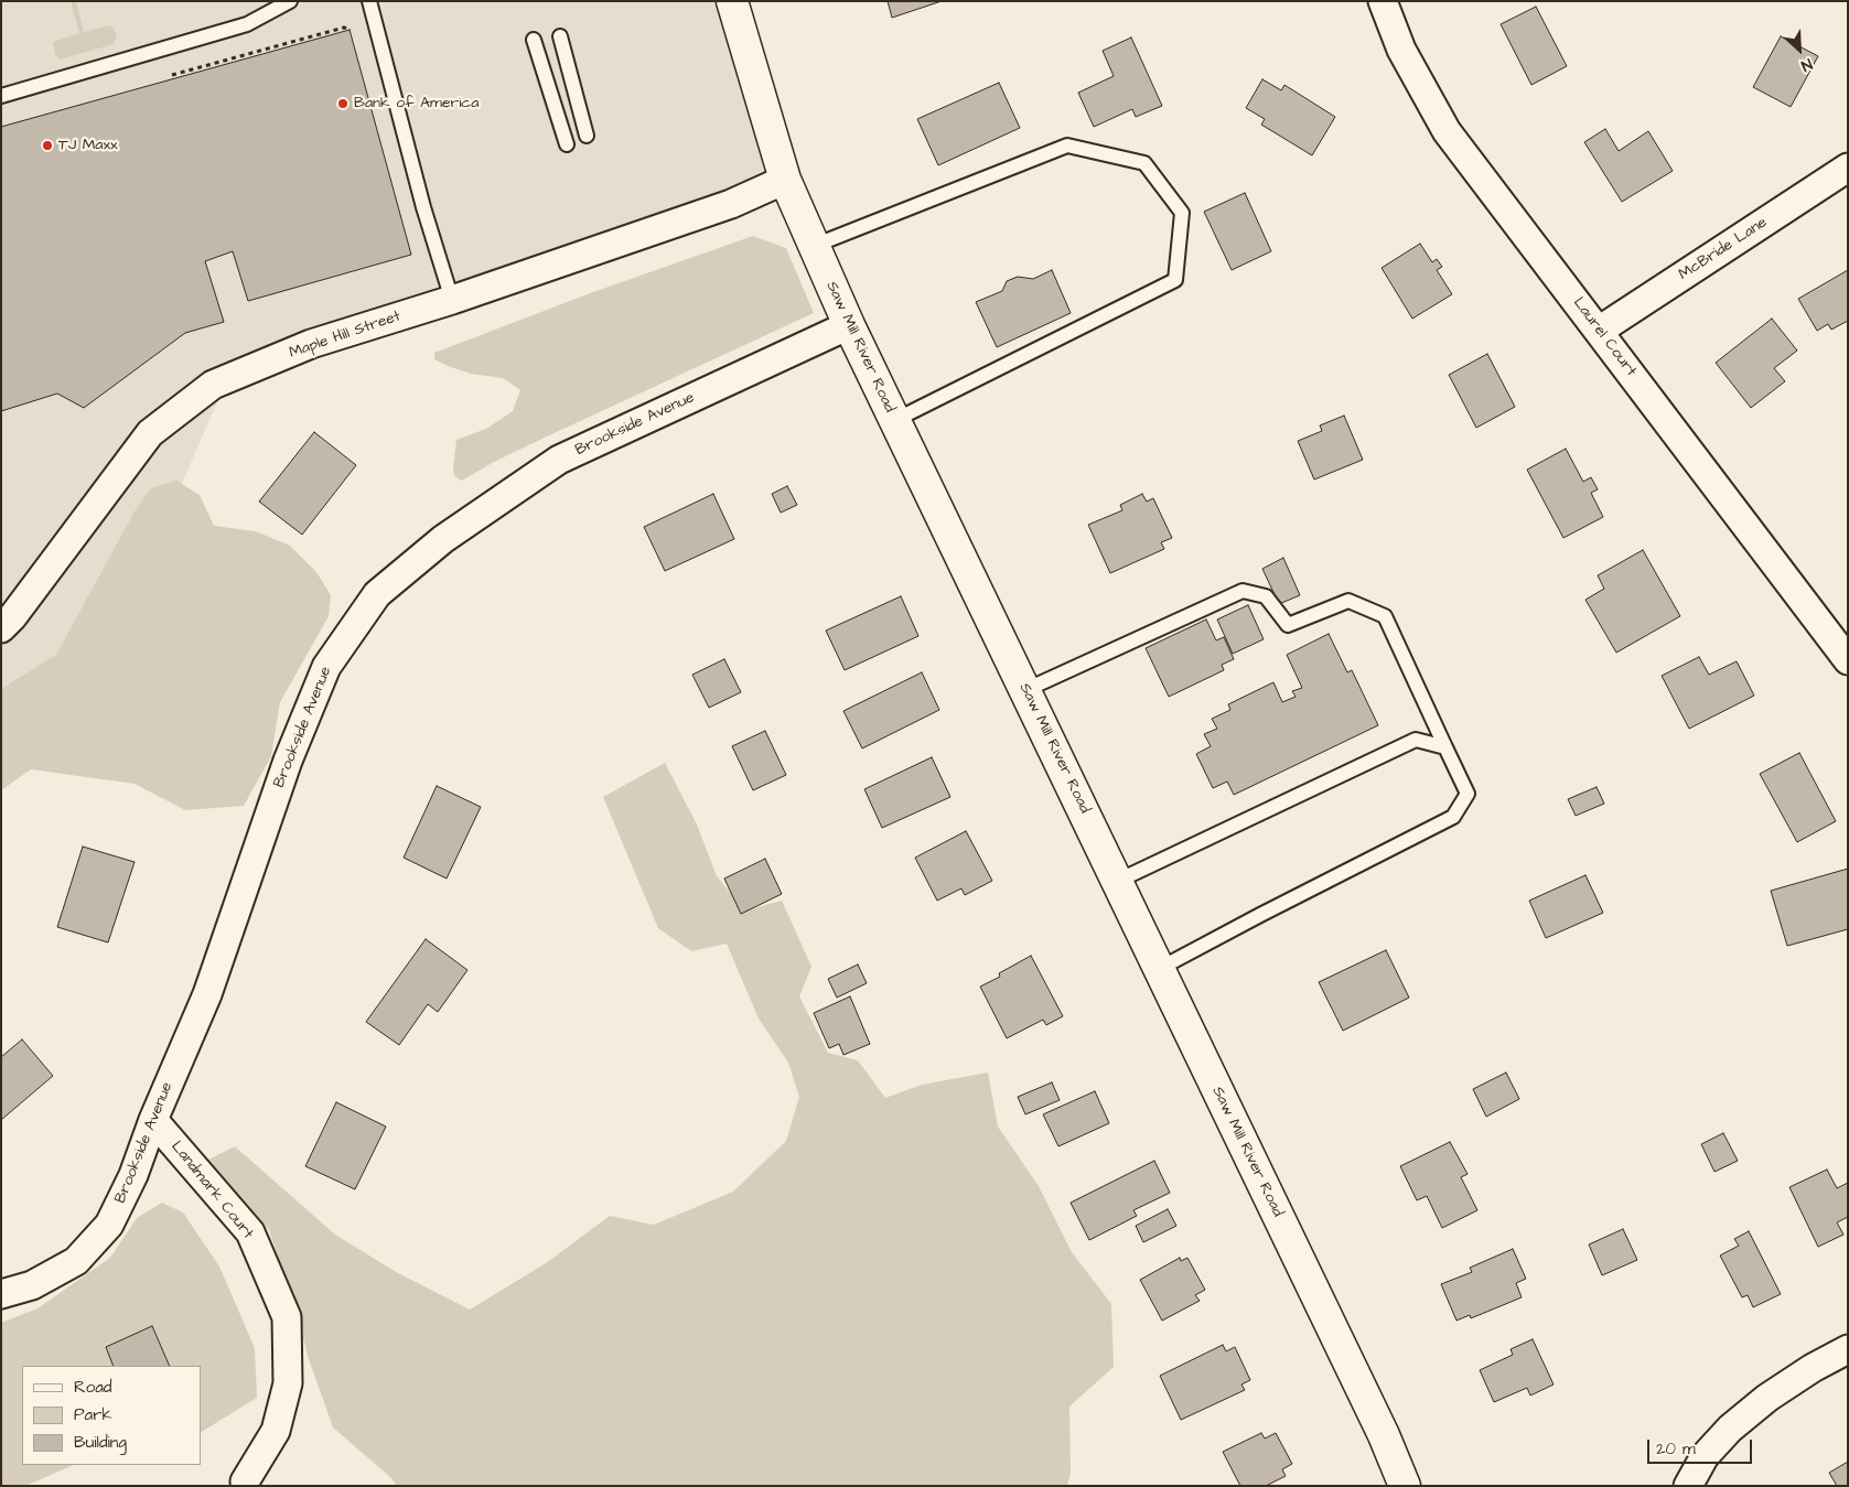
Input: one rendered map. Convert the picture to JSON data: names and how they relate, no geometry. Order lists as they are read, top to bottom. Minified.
{"streets":{"highway":["Saw Mill River Road"],"street":["McBride Lane","Maple Hill Street","Laurel Court","Brookside Avenue","Landmark Court"]},"crossings":[["McBride Lane","Laurel Court"],["Maple Hill Street","Saw Mill River Road"],["Saw Mill River Road","Brookside Avenue"],["Brookside Avenue","Landmark Court"]],"places":["Bank of America","TJ Maxx"],"legend":["Road","Park","Building"],"scale_bar":"20 m","north":"bottom right"}
